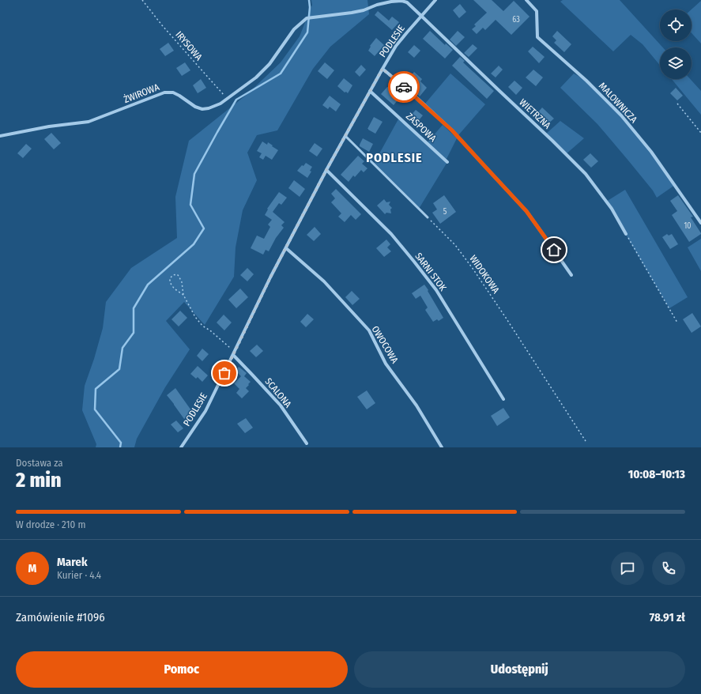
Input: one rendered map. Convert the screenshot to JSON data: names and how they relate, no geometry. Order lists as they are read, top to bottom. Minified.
{"streets":{"street":["PODLESIE","ŻWIROWA","MALOWNICZA","WIETRZNA","ZASPOWA","SARNI STOK","OWOCOWA","SCALONA"],"path":["IRYSOWA","WIDOKOWA"]},"crossings":[["PODLESIE","WIETRZNA"],["PODLESIE","ZASPOWA"],["PODLESIE","SARNI STOK"],["PODLESIE","OWOCOWA"],["PODLESIE","SCALONA"],["IRYSOWA","ŻWIROWA"],["ŻWIROWA","WIETRZNA"]],"districts":["PODLESIE"],"house_numbers":["63","5","10"],"page":{"heading":["2 min","Dostawa za","10:08–10:13"],"panel":["Marek","Kurier · 4.4","Zamówienie #1096","78.91 zł"],"bar":"W drodze · 210 m","round":"M","buttons":["Pomoc","Udostępnij"]}}
